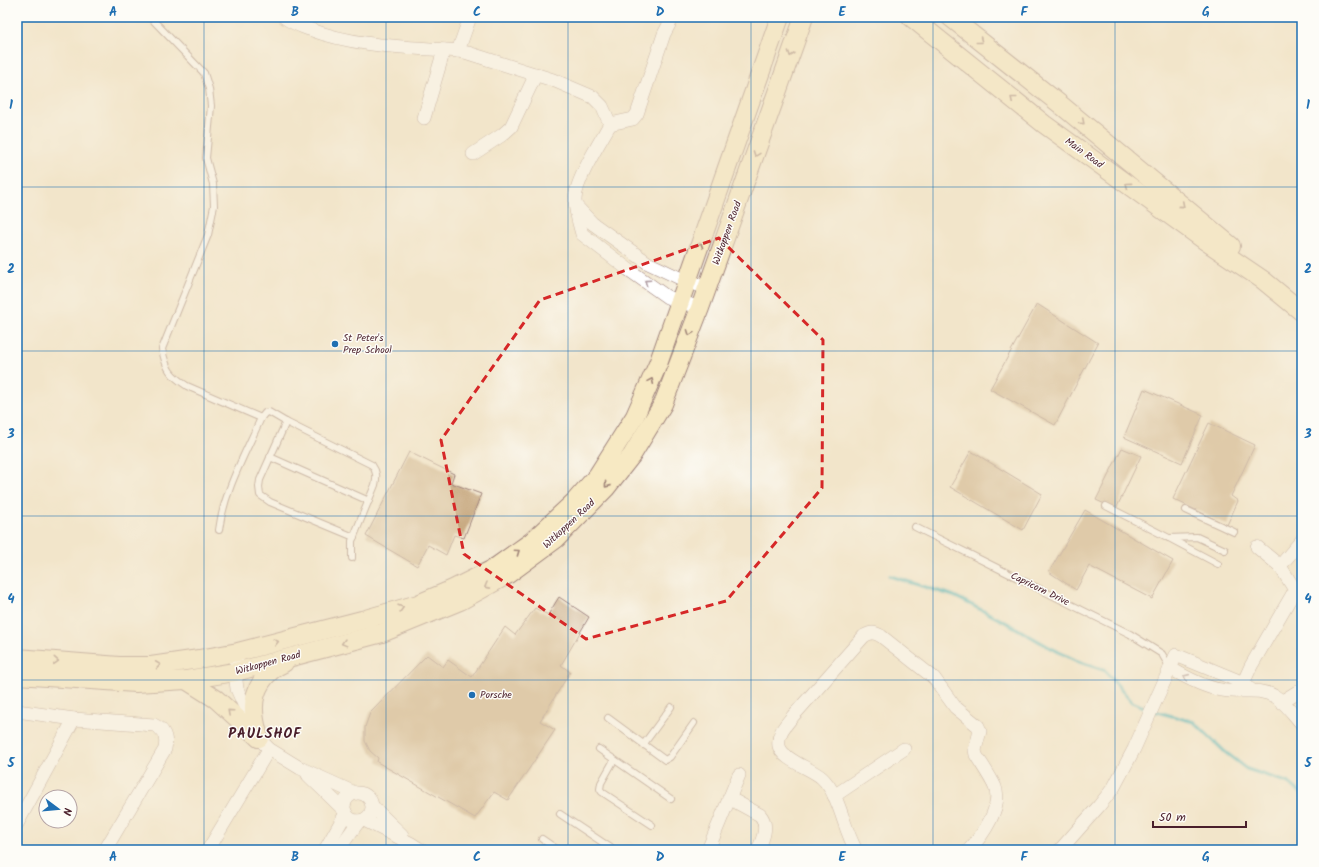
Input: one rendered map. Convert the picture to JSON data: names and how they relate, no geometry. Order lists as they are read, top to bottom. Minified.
{"streets":{"main road":["Main Road","Witkoppen Road"],"lane":["Capricorn Drive"]},"districts":["PAULSHOF"],"places":["St Peter's Prep School","Porsche"],"scale_bar":"50 m","north":"right","grid":{"columns":["A","B","C","D","E","F","G"],"rows":["1","2","3","4","5"]}}
